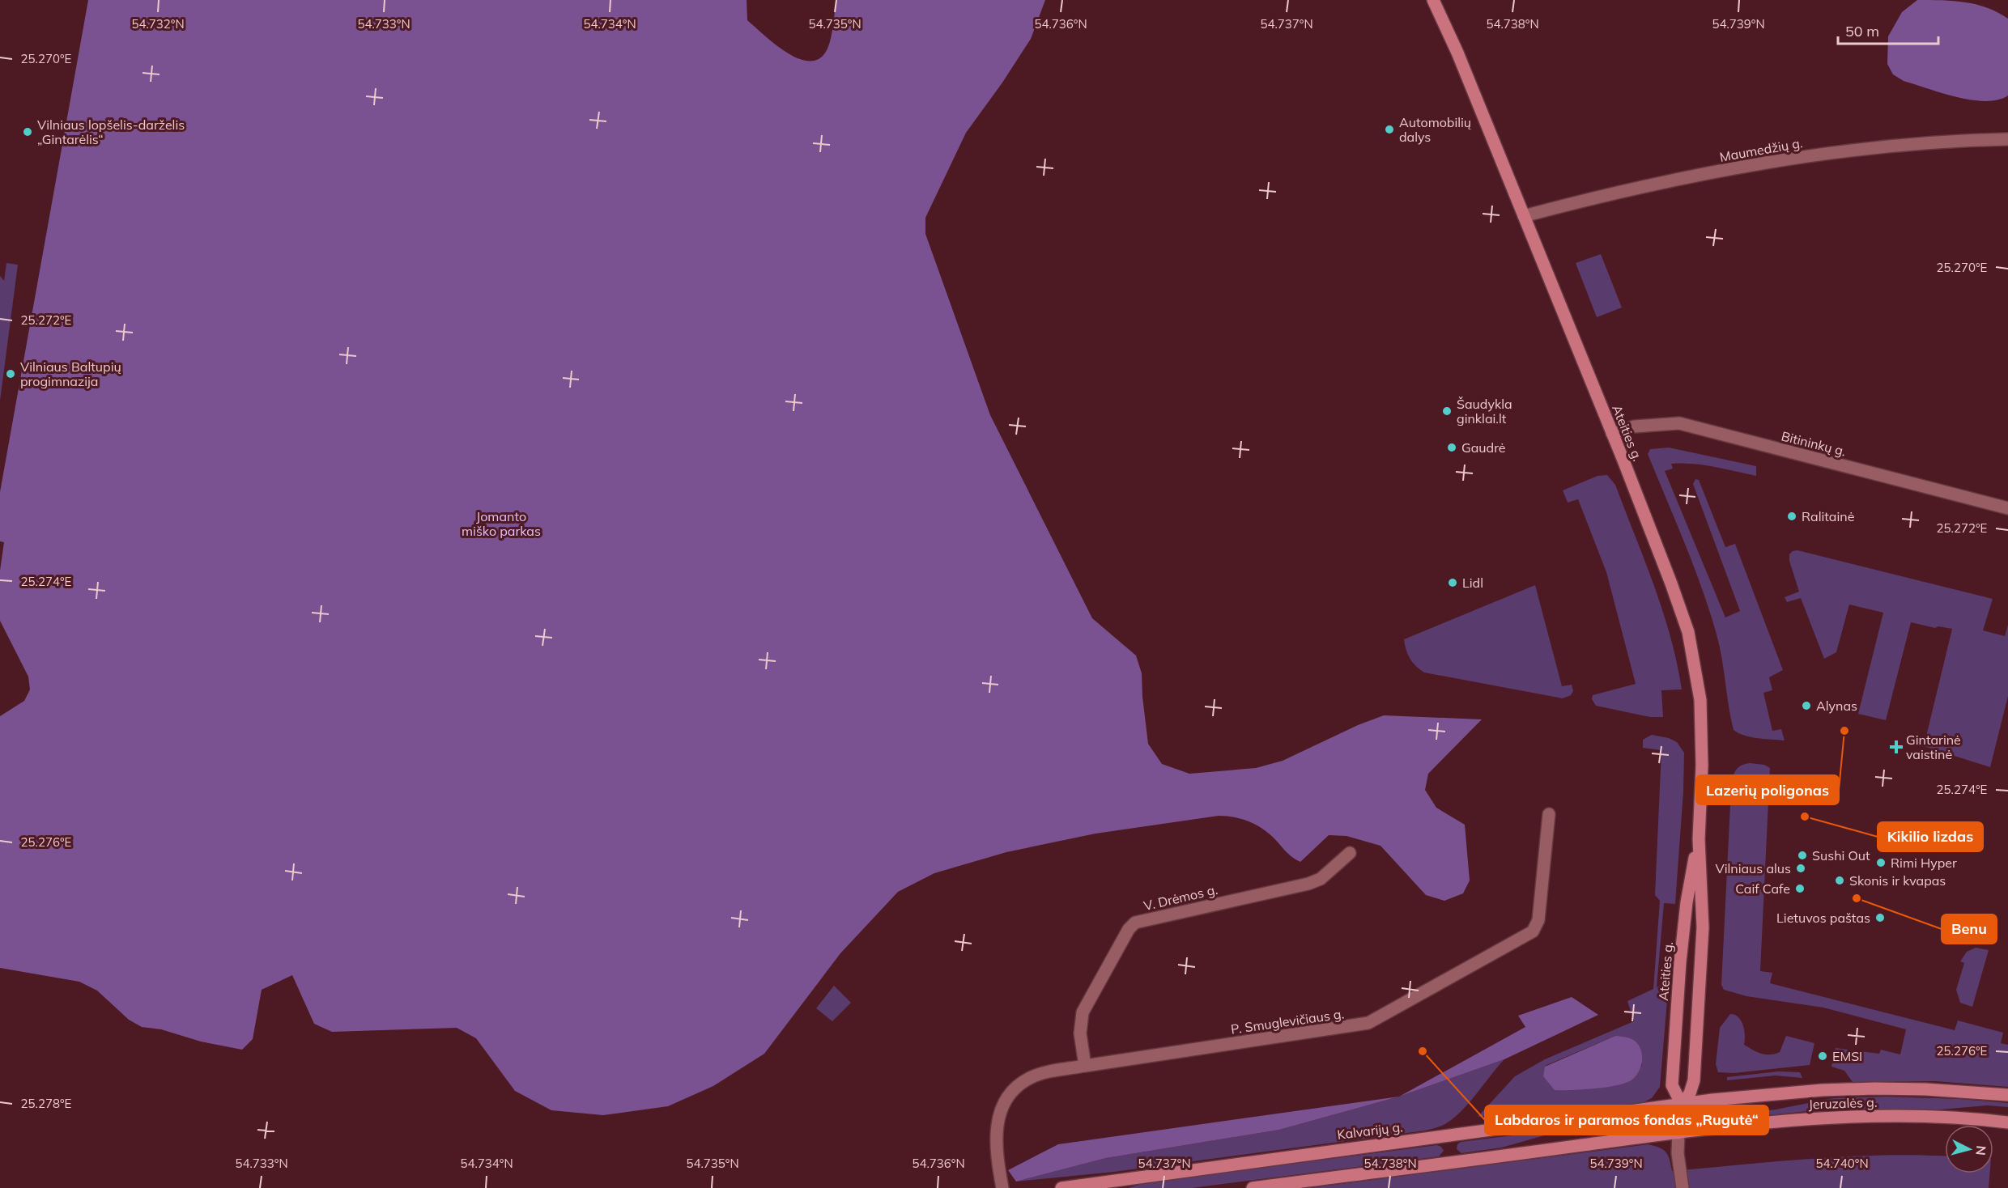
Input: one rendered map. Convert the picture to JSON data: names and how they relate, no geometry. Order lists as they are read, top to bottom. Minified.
{"streets":{"main road":["Ateities g.","Jeruzalės g.","Kalvarijų g."],"street":["Maumedžių g.","Bitininkų g.","V. Drėmos g.","P. Smuglevičiaus g."]},"crossings":[["Maumedžių g.","Ateities g."],["Ateities g.","Bitininkų g."],["Ateities g.","Jeruzalės g."],["Ateities g.","Kalvarijų g."],["V. Drėmos g.","P. Smuglevičiaus g."],["Jeruzalės g.","Kalvarijų g."]],"parks":["Jomanto miško parkas"],"places":{"other":["Automobilių dalys","Vilniaus lopšelis-darželis „Gintarėlis“","Vilniaus Baltupių progimnazija","Šaudykla ginklai.lt","Gaudrė","Ralitainė","Lidl","Alynas","Lazerių poligonas","Kikilio lizdas","Sushi Out","Rimi Hyper","Vilniaus alus","Skonis ir kvapas","Caif Cafe","Benu","Lietuvos paštas","Labdaros ir paramos fondas „Rugutė“","EMSI"],"health":["Gintarinė vaistinė"]},"scale_bar":"50 m","north":"right","coordinates":["54.732°N","54.733°N","54.734°N","54.735°N","54.736°N","54.737°N","54.738°N","54.739°N","25.270°E","25.272°E","25.274°E","25.276°E","25.278°E","54.740°N"]}
